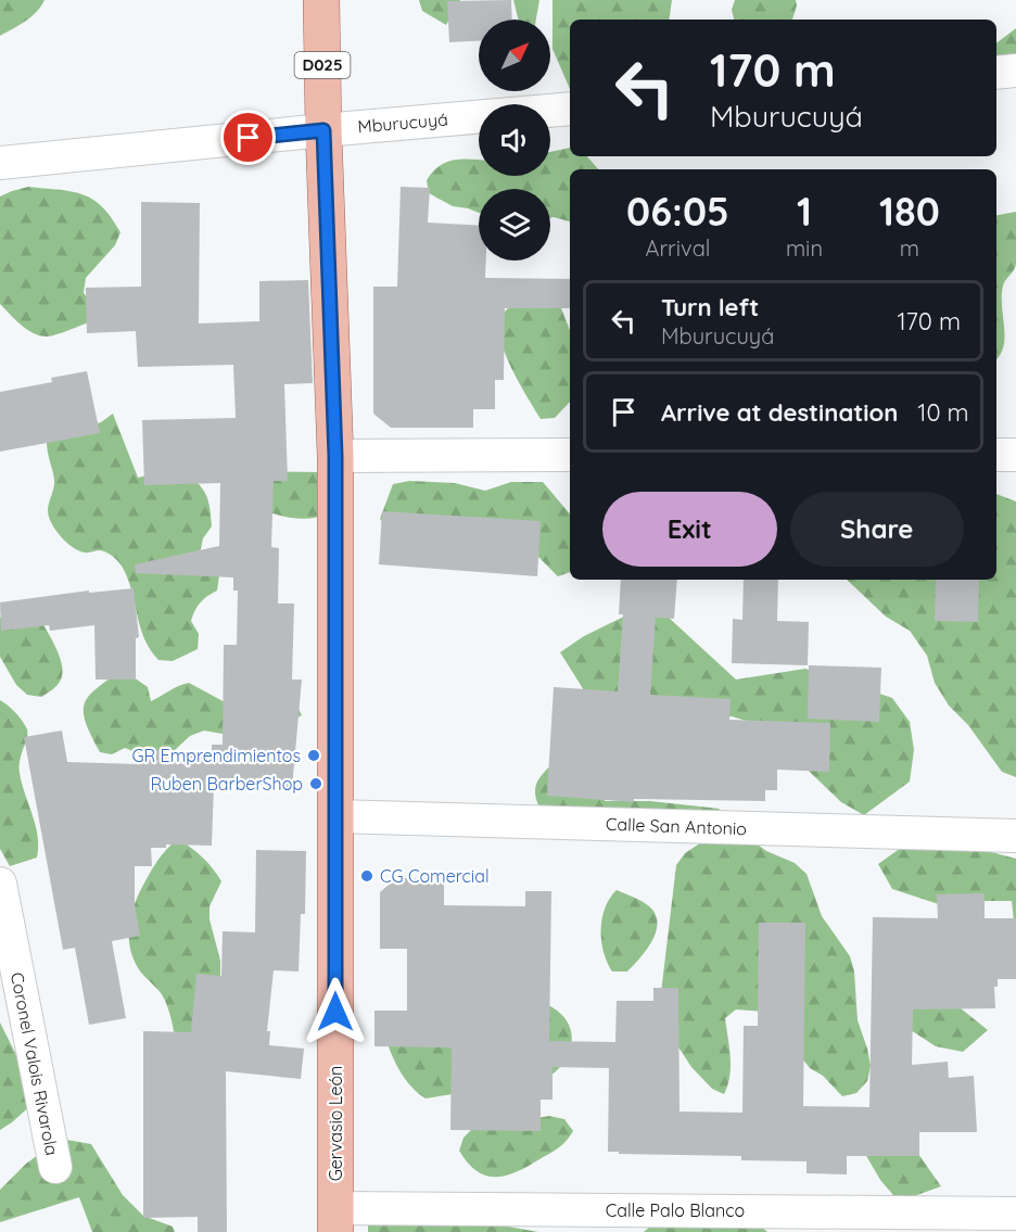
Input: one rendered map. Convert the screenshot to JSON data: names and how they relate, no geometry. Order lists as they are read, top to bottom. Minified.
{"streets":{"main road":["D025","Gervasio León"],"street":["Mburucuyá","Calle San Antonio","Coronel Valois Rivarola","Calle Palo Blanco"]},"crossings":[["Mburucuyá","Gervasio León"],["Calle San Antonio","Gervasio León"],["Gervasio León","Calle Palo Blanco"]],"places":["GR Emprendimientos","Ruben BarberShop","CG Comercial"],"north":"top right","page":{"turn":["170 m","Mburucuyá"],"eta":["06:05","Arrival","1","min","180","m"],"list":[{"name":"Turn left","note":"Mburucuyá","value":"170 m"},{"name":"Arrive at destination","value":"10 m"}],"buttons":["Exit","Share"]}}
